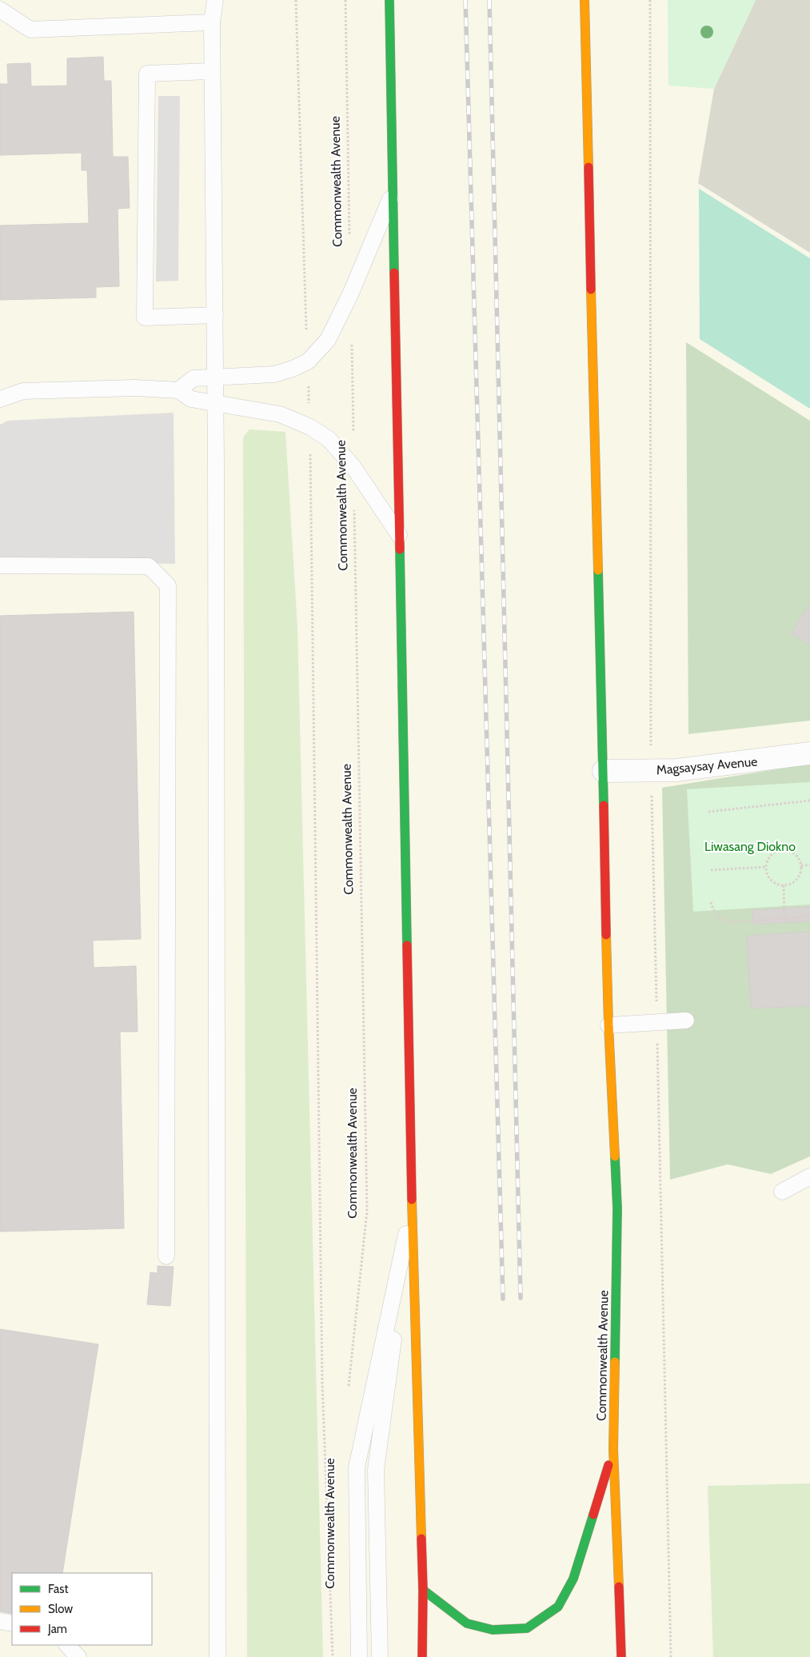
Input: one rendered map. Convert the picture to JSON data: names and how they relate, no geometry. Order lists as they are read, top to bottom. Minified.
{"streets":{"main road":["Commonwealth Avenue"],"street":["Magsaysay Avenue"]},"crossings":[["Commonwealth Avenue","Magsaysay Avenue"]],"parks":["Liwasang Diokno"],"legend":["Fast","Slow","Jam"]}
